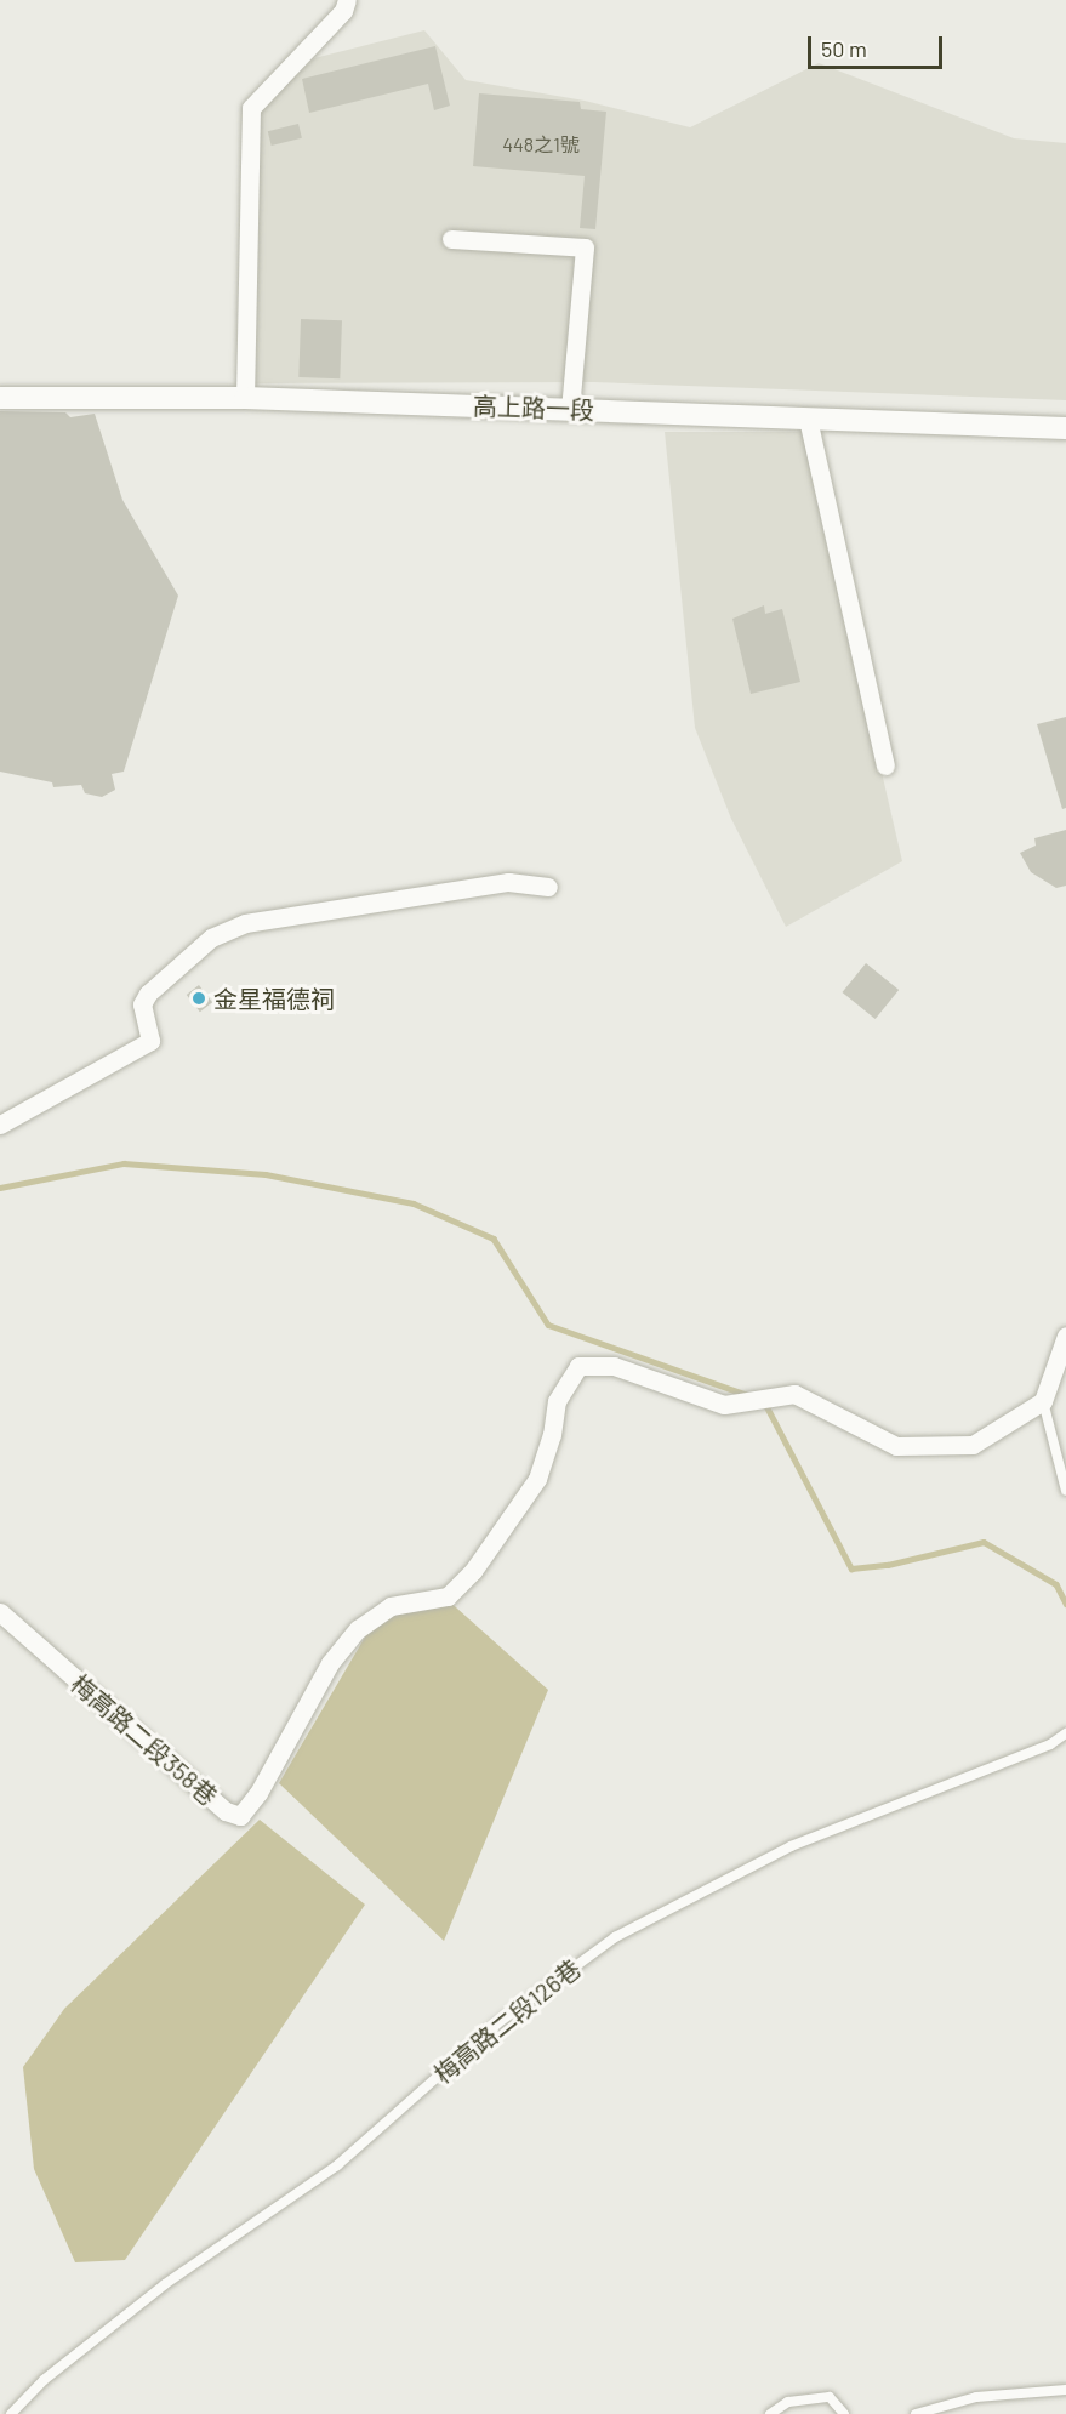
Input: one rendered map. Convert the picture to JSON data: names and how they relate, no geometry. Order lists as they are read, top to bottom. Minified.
{"streets":{"street":["高上路一段","梅高路二段358巷"],"lane":["梅高路二段126巷"]},"places":["金星福德祠"],"house_numbers":["448之1號"],"scale_bar":"50 m"}
